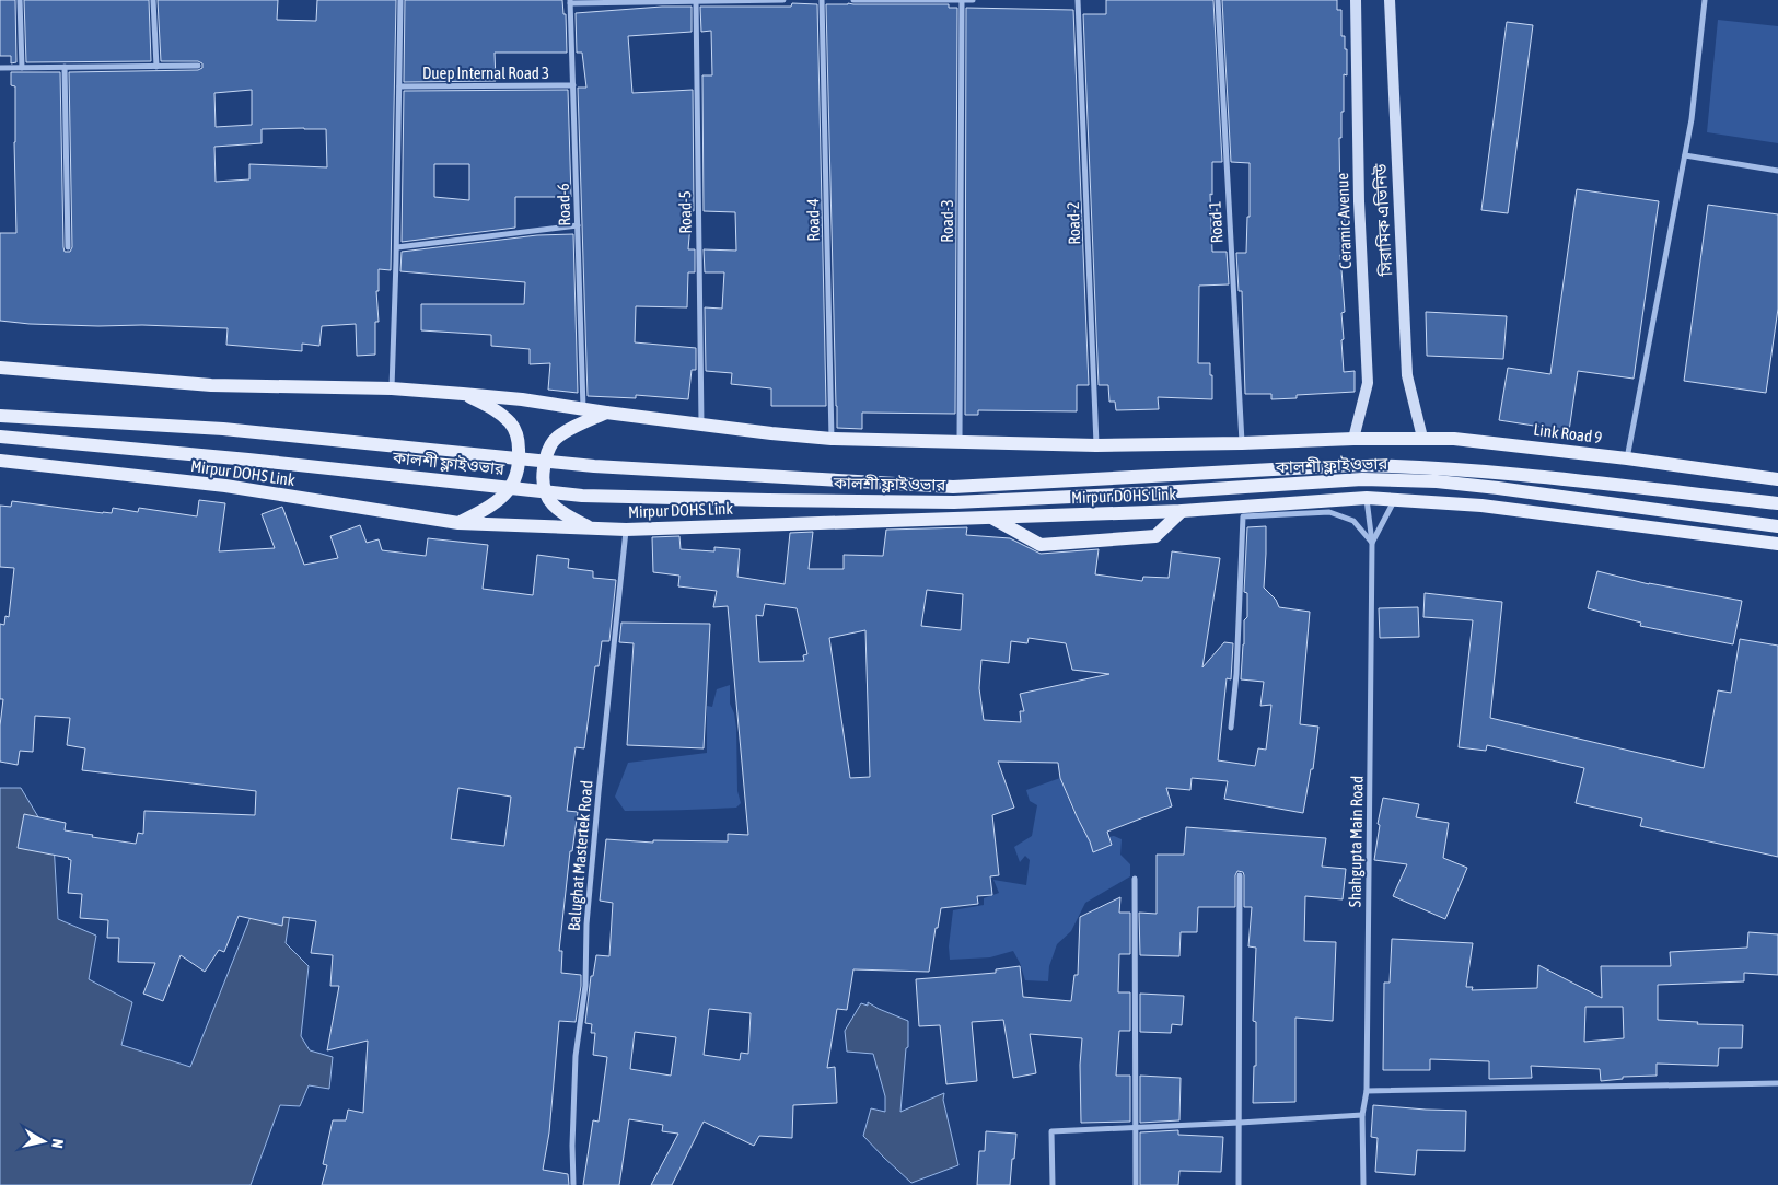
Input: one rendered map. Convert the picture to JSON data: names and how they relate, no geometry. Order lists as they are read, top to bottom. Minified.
{"streets":{"main road":["সিরামিক এভিনিউ","Ceramic Avenue","Link Road 9","কালশী ফ্লাইওভার","Mirpur DOHS Link"],"street":["Duep Internal Road 3","Road-6","Road-5","Road-4","Road-3","Road-1","Road-2","Shahgupta Main Road","Balughat Mastertek Road"]},"crossings":[["Duep Internal Road 3","Road-6"],["সিরামিক এভিনিউ","Link Road 9"],["Ceramic Avenue","Link Road 9"],["Mirpur DOHS Link","Shahgupta Main Road"],["Mirpur DOHS Link","Balughat Mastertek Road"]],"north":"right"}
